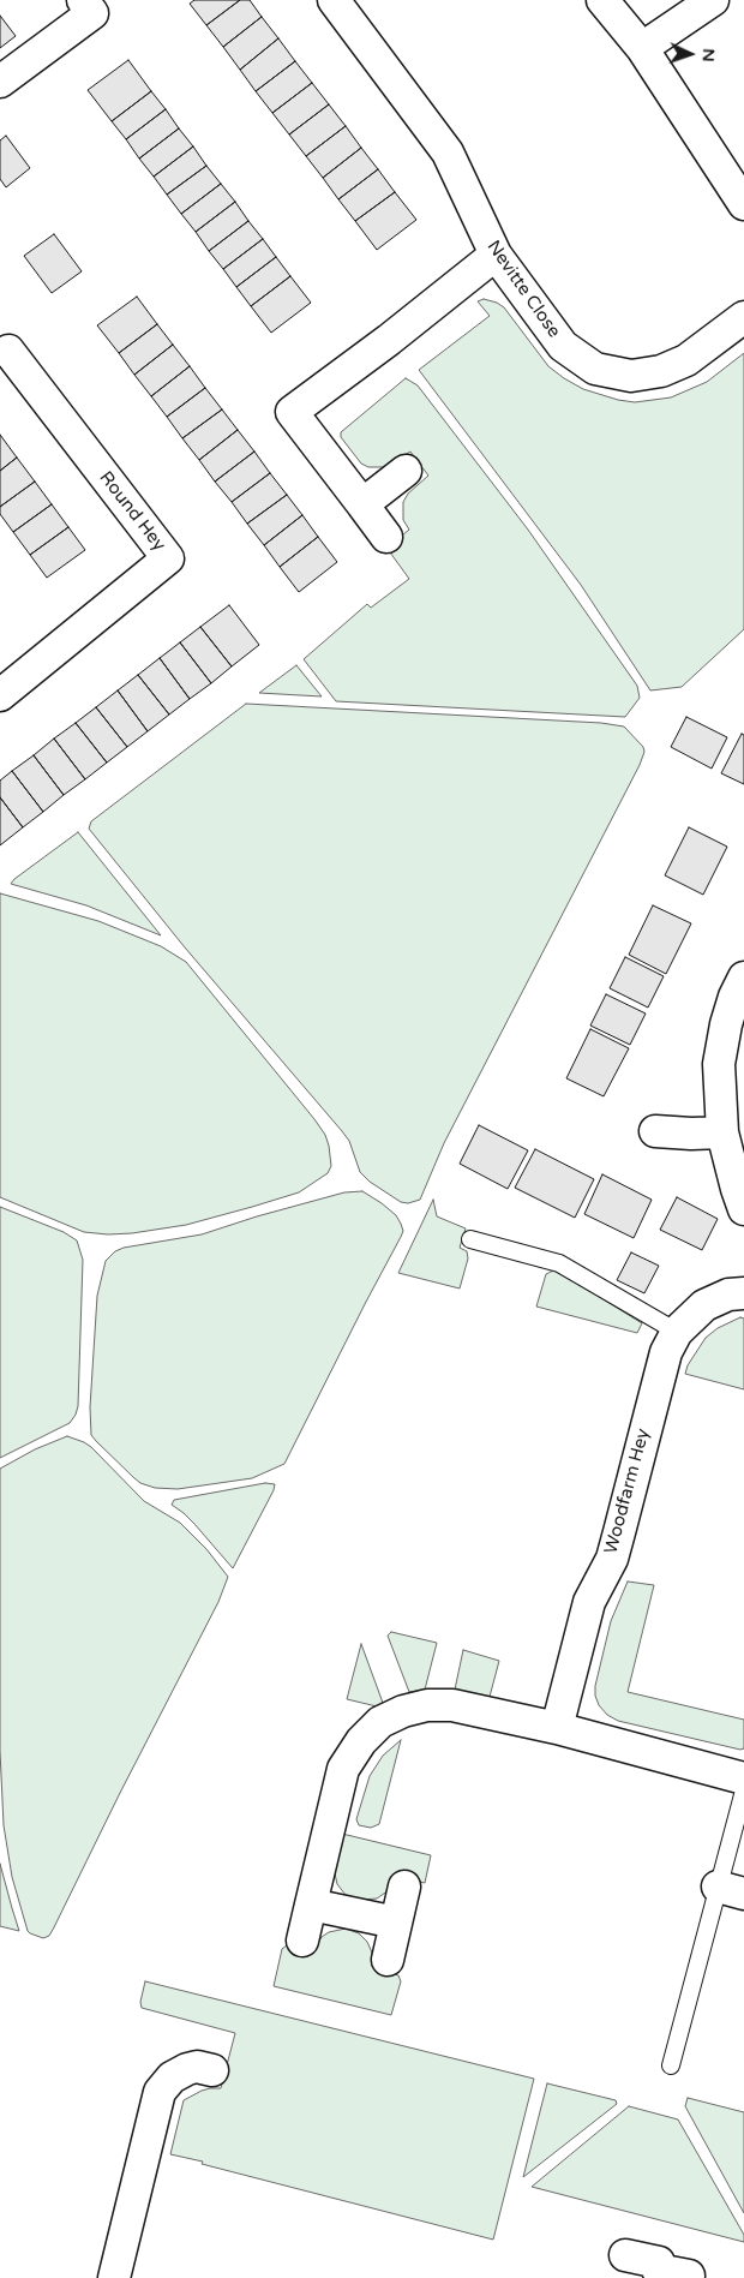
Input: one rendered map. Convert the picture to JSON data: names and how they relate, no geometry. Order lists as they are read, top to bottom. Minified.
{"streets":{"street":["Nevitte Close","Round Hey","Woodfarm Hey"]},"north":"right"}
